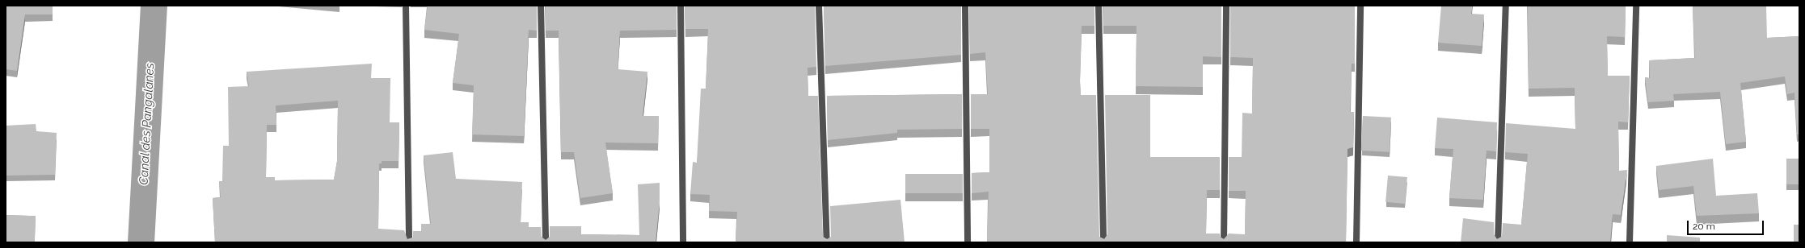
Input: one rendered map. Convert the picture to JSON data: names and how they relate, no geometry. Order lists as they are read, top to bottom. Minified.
{"water":["Canal des Pangalanes"],"scale_bar":"20 m"}
